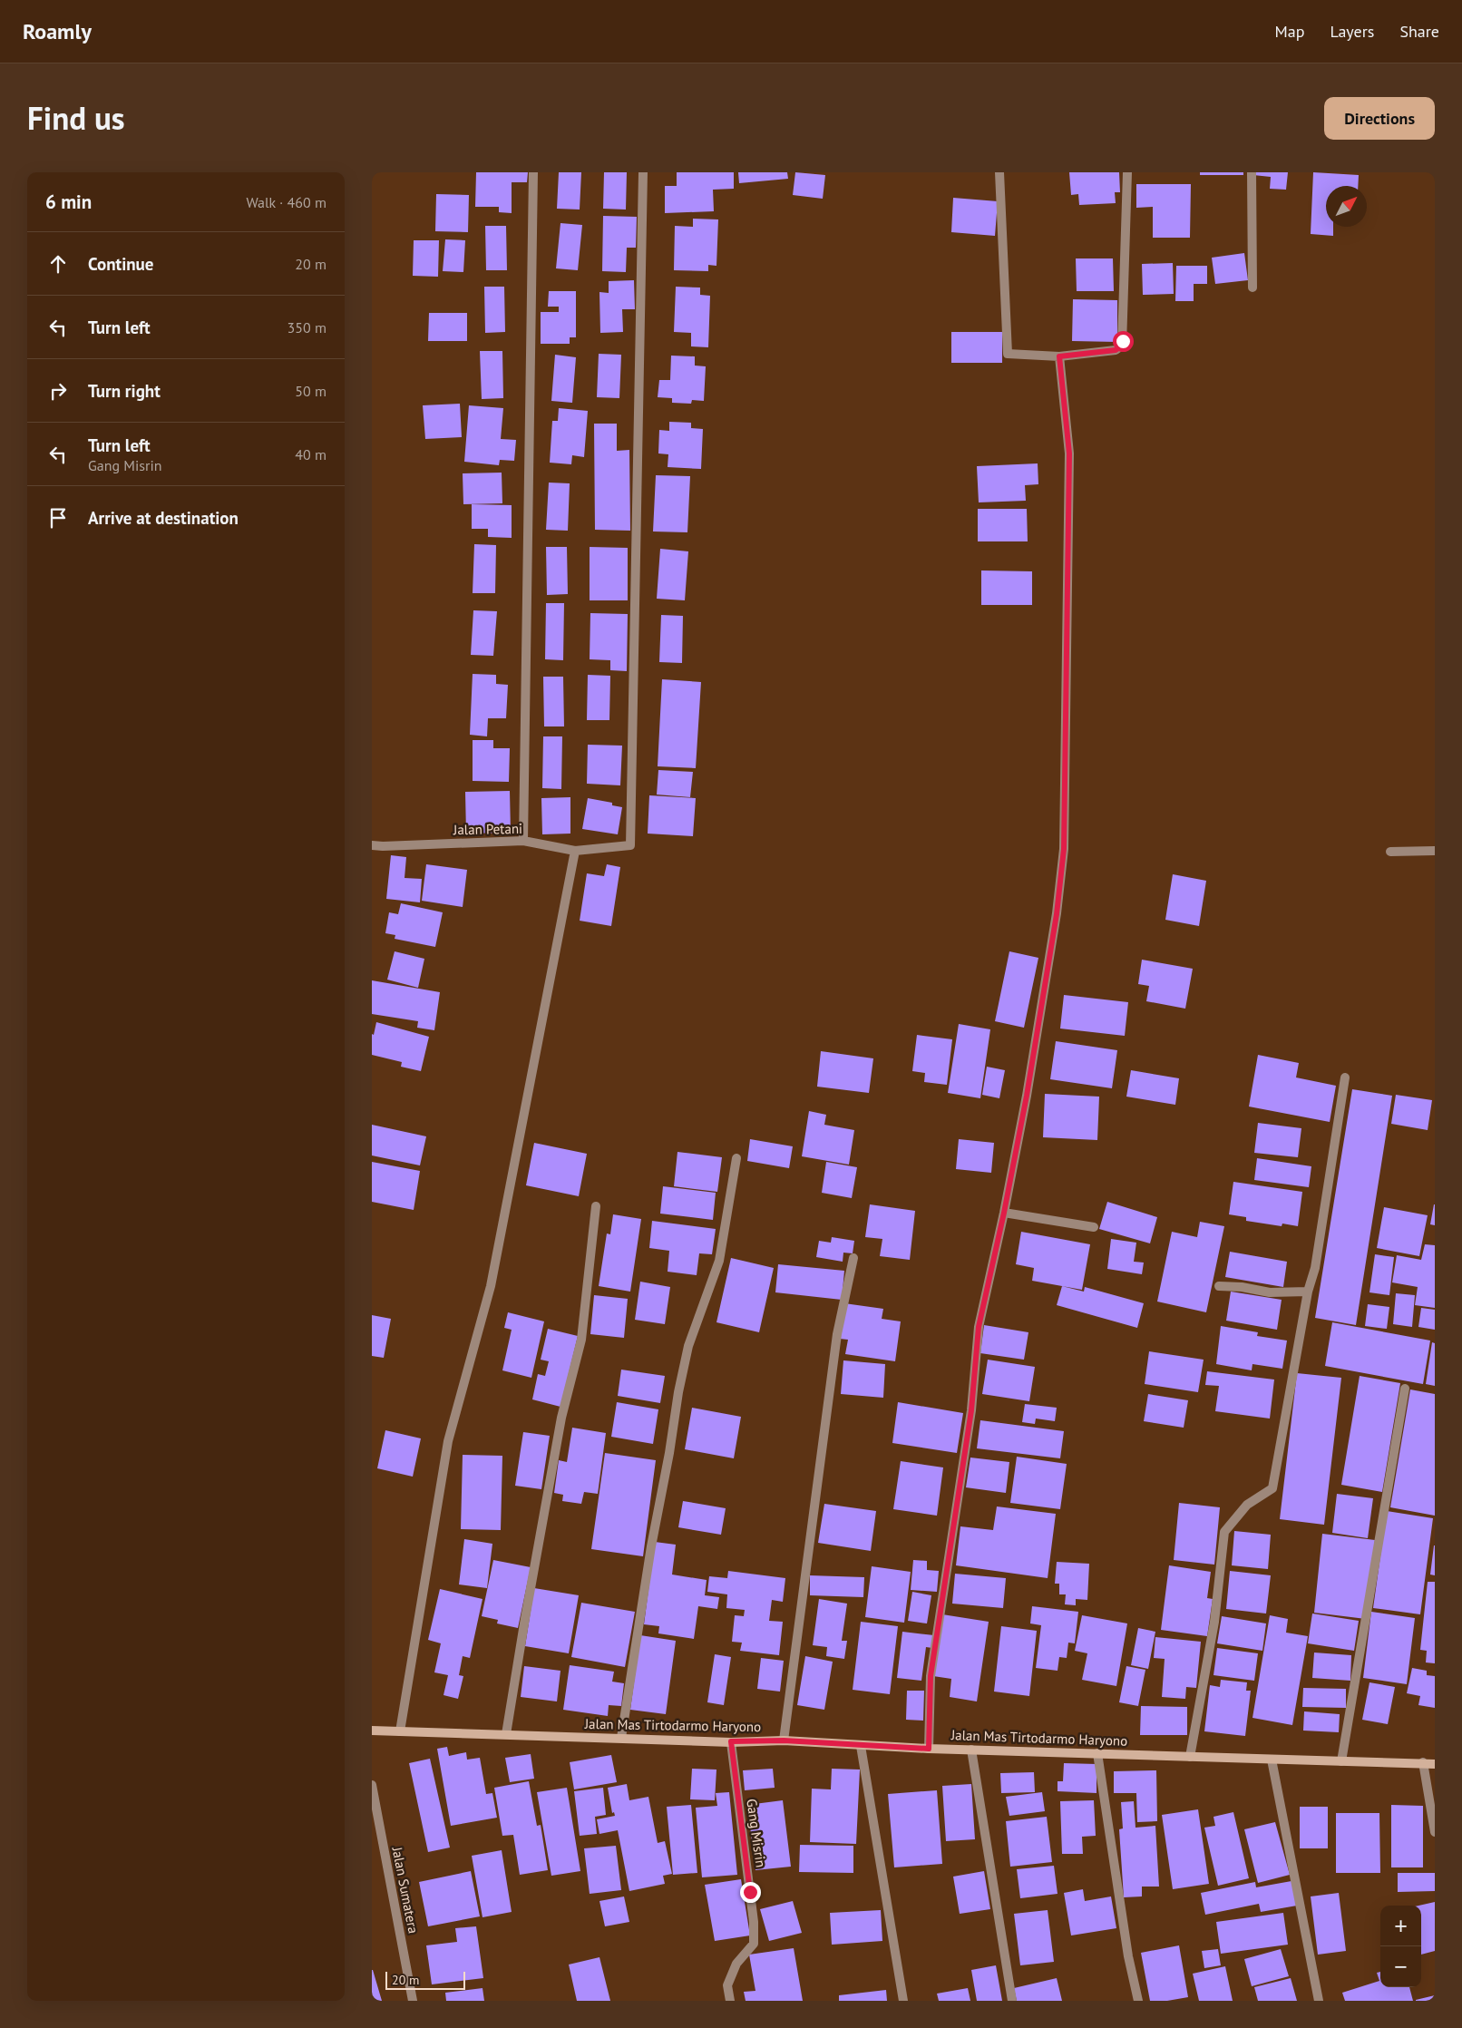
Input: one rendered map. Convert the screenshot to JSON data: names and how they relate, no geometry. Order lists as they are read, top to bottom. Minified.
{"streets":{"street":["Jalan Petani","Jalan Mas Tirtodarmo Haryono","Gang Misrin","Jalan Sumatera"]},"crossings":[["Jalan Mas Tirtodarmo Haryono","Gang Misrin"]],"scale_bar":"20 m","north":"top right","page":{"header":"Roamly","nav":["Map","Layers","Share"],"title":"Find us","buttons":"Directions","heading":["6 min","Walk · 460 m"],"list":[["Continue","20 m"],["Turn left","350 m"],["Turn right","50 m"],["Turn left","Gang Misrin","40 m"],"Arrive at destination"],"map_buttons":["+","−"],"scale":"20 m"}}
